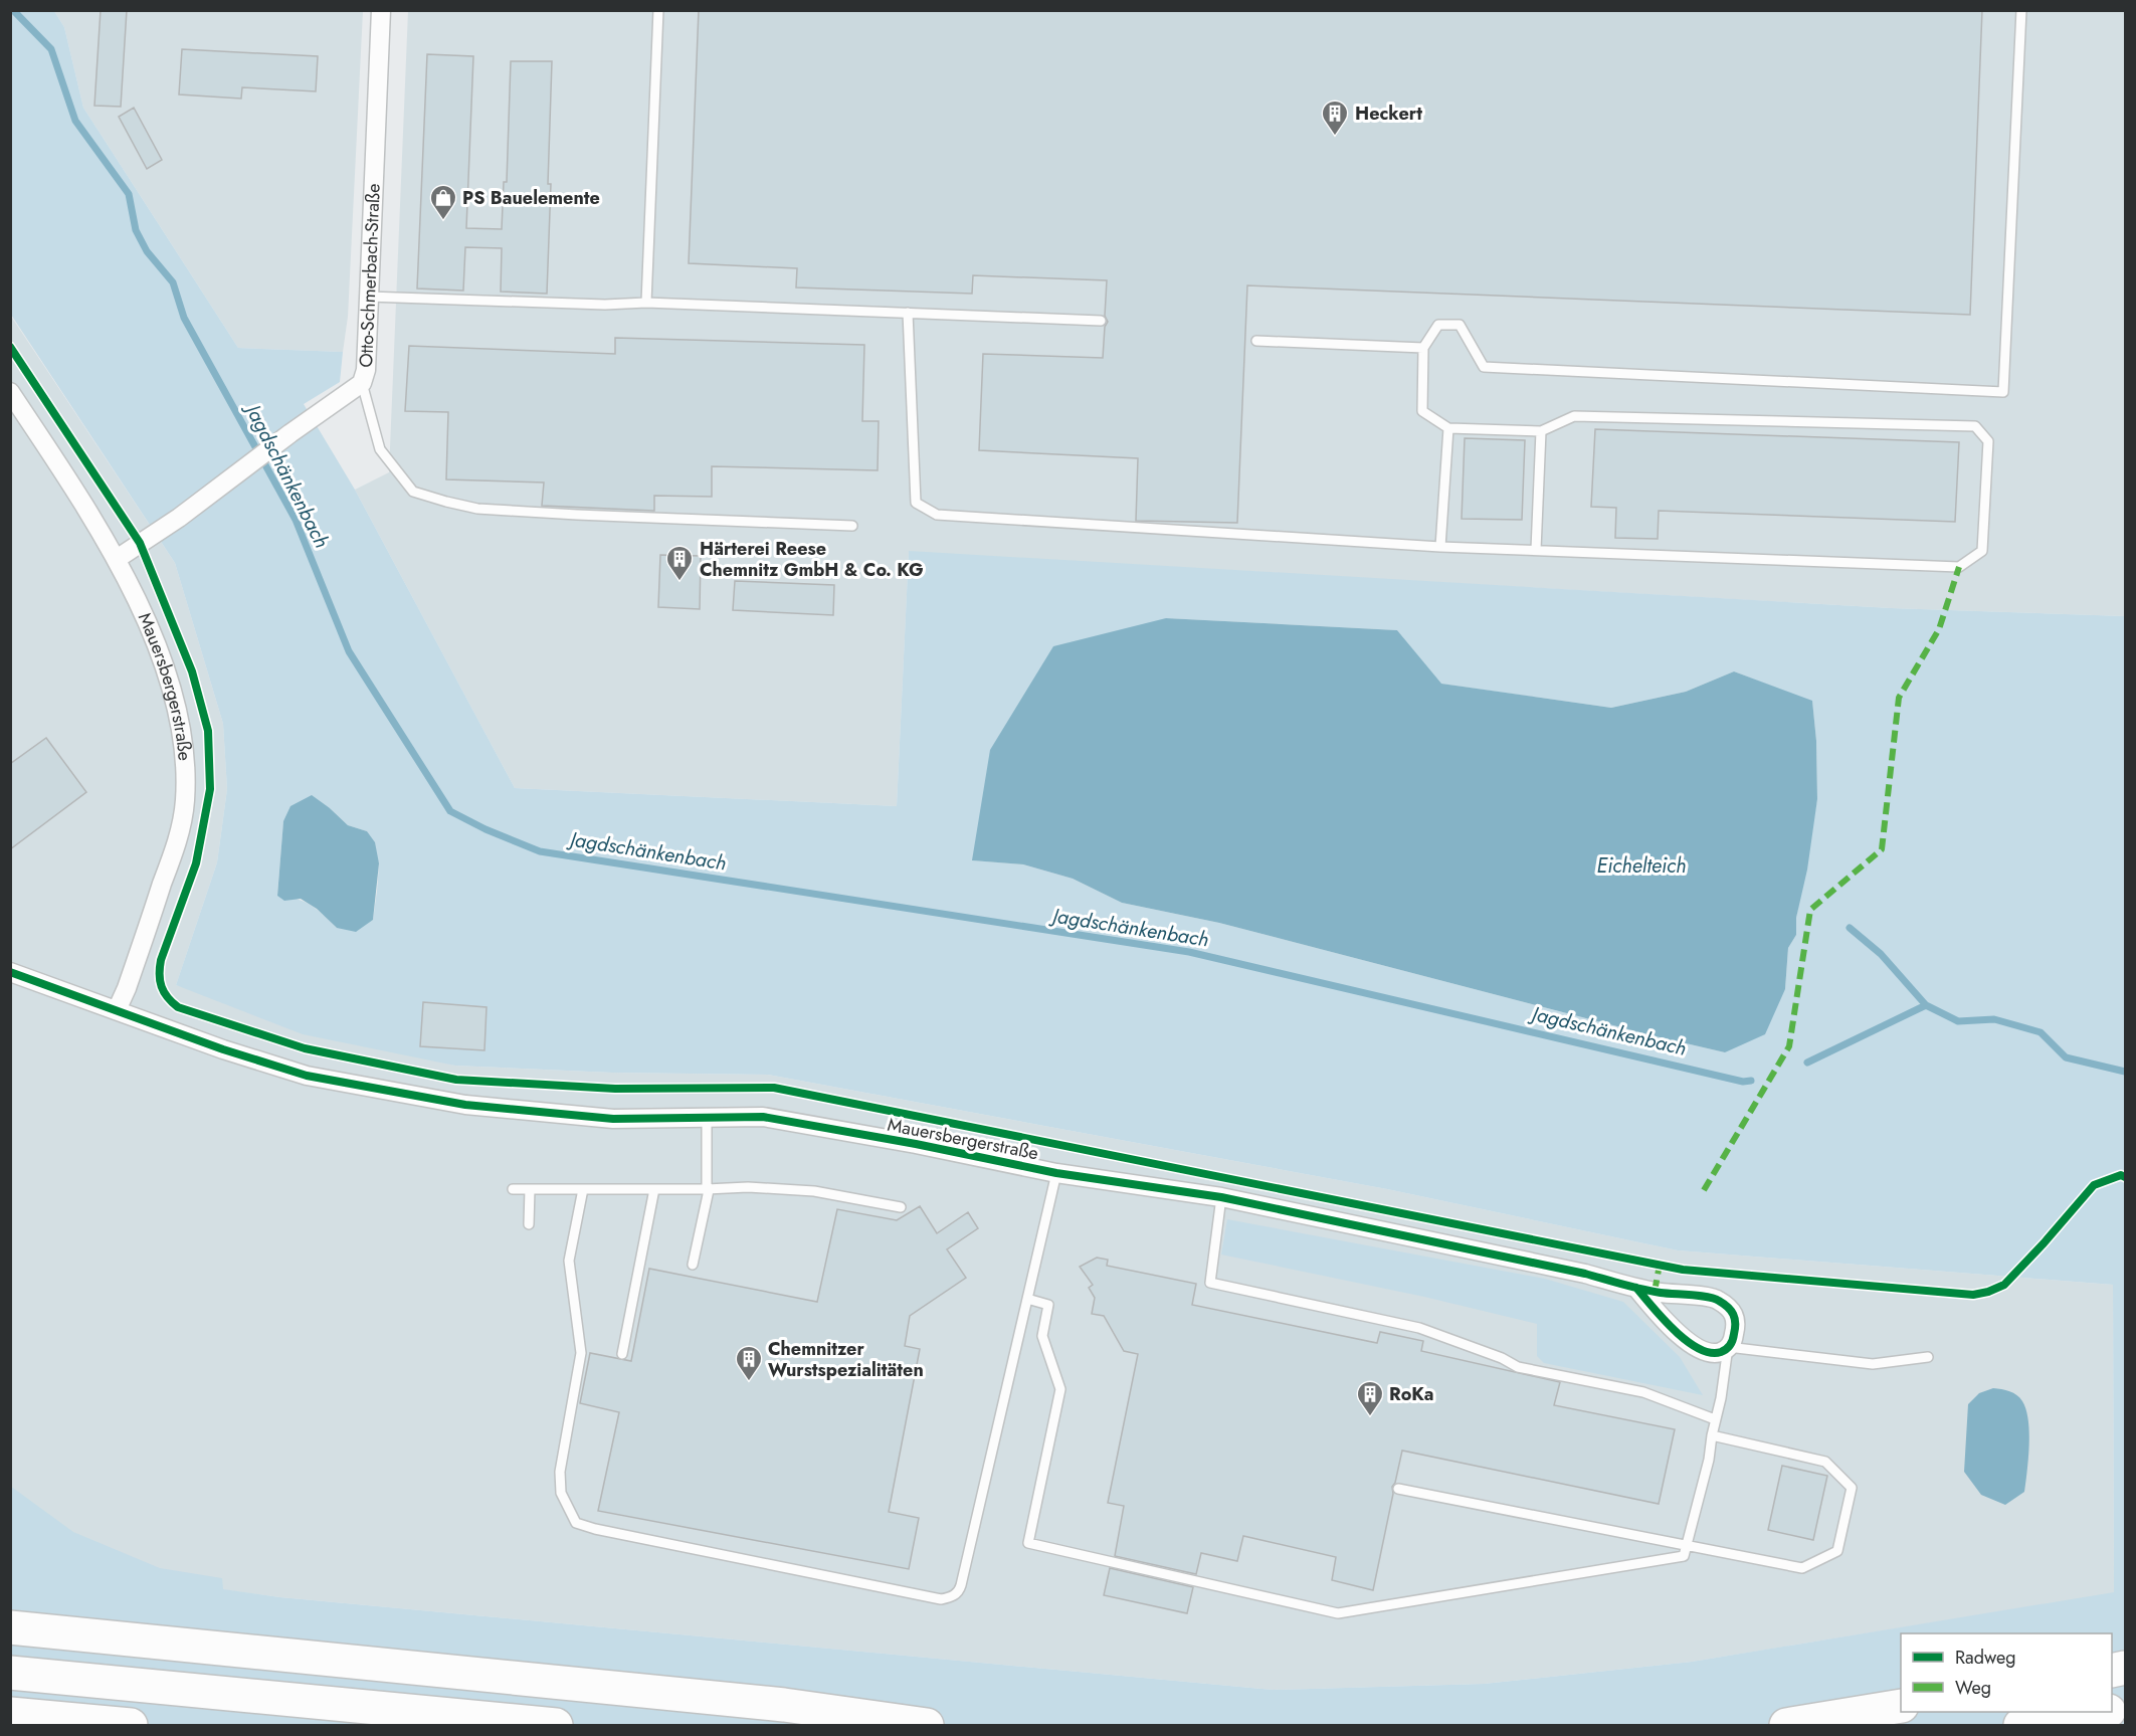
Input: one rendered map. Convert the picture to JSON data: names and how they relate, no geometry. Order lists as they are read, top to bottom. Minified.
{"streets":{"street":["Otto-Schmerbach-Straße","Mauersbergerstraße"]},"crossings":[["Otto-Schmerbach-Straße","Mauersbergerstraße"]],"water":["Jagdschänkenbach","Eichelteich"],"places":{"building":["Heckert","Härterei Reese Chemnitz GmbH & Co. KG","Chemnitzer Wurstspezialitäten","RoKa"],"shop":["PS Bauelemente"]},"legend":["Radweg","Weg"]}
